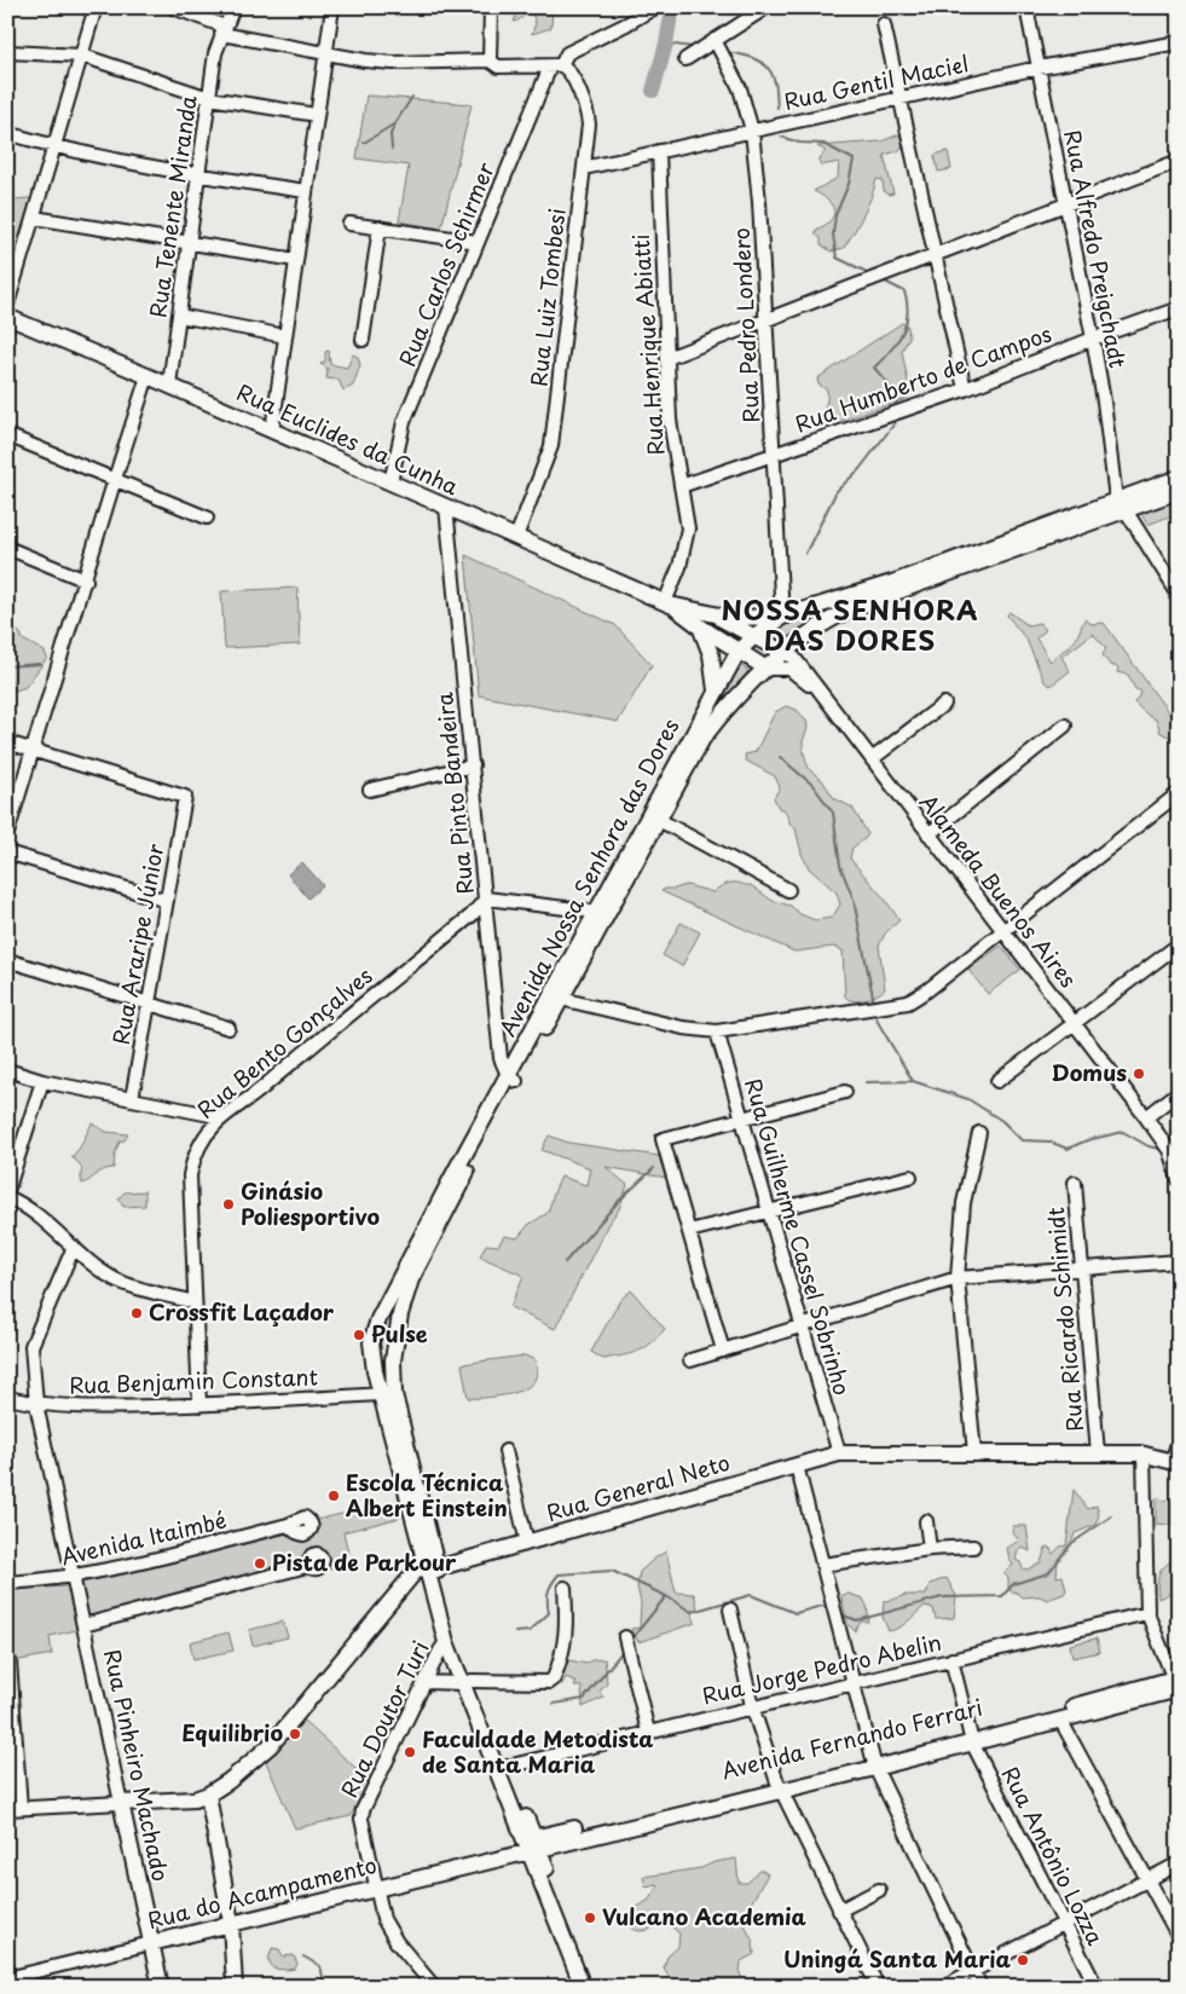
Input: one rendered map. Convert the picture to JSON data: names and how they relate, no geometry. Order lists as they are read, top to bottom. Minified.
{"streets":{"main road":["Rua Euclides da Cunha","Avenida Nossa Senhora das Dores","Rua General Neto","Avenida Fernando Ferrari","Rua Pinheiro Machado","Rua do Acampamento"],"street":["Rua Gentil Maciel","Rua Tenente Miranda","Rua Alfredo Preigchadt","Rua Carlos Schirmer","Rua Luiz Tombesi","Rua Pedro Londero","Rua Henrique Abiatti","Rua Humberto de Campos","Rua Pinto Bandeira","Alameda Buenos Aires","Rua Araripe Júnior","Rua Bento Gonçalves","Rua Guilherme Cassel Sobrinho","Rua Ricardo Schimidt","Rua Benjamin Constant","Avenida Itaimbé","Rua Jorge Pedro Abelin","Rua Doutor Turi","Rua Antônio Lozza"]},"crossings":[["Rua Gentil Maciel","Rua Alfredo Preigchadt"],["Rua Gentil Maciel","Rua Luiz Tombesi"],["Rua Gentil Maciel","Rua Pedro Londero"],["Rua Gentil Maciel","Rua Henrique Abiatti"],["Rua Tenente Miranda","Rua Euclides da Cunha"],["Rua Alfredo Preigchadt","Rua Humberto de Campos"],["Rua Alfredo Preigchadt","Avenida Nossa Senhora das Dores"],["Rua Carlos Schirmer","Rua Luiz Tombesi"],["Rua Carlos Schirmer","Rua Euclides da Cunha"],["Rua Luiz Tombesi","Rua Euclides da Cunha"],["Rua Pedro Londero","Rua Humberto de Campos"],["Rua Pedro Londero","Rua Euclides da Cunha"],["Rua Pedro Londero","Avenida Nossa Senhora das Dores"],["Rua Henrique Abiatti","Rua Humberto de Campos"],["Rua Henrique Abiatti","Rua Euclides da Cunha"],["Rua Euclides da Cunha","Rua Pinto Bandeira"],["Rua Euclides da Cunha","Avenida Nossa Senhora das Dores"],["Rua Euclides da Cunha","Alameda Buenos Aires"],["Rua Pinto Bandeira","Avenida Nossa Senhora das Dores"],["Rua Pinto Bandeira","Rua Bento Gonçalves"],["Avenida Nossa Senhora das Dores","Alameda Buenos Aires"],["Avenida Nossa Senhora das Dores","Rua Benjamin Constant"],["Avenida Nossa Senhora das Dores","Rua General Neto"],["Rua Bento Gonçalves","Rua Benjamin Constant"],["Rua Guilherme Cassel Sobrinho","Rua General Neto"],["Rua Ricardo Schimidt","Rua General Neto"],["Avenida Itaimbé","Rua Pinheiro Machado"],["Rua Jorge Pedro Abelin","Rua Antônio Lozza"],["Rua Doutor Turi","Rua do Acampamento"],["Avenida Fernando Ferrari","Rua Antônio Lozza"],["Avenida Fernando Ferrari","Rua do Acampamento"],["Rua Pinheiro Machado","Rua do Acampamento"]],"districts":["NOSSA SENHORA DAS DORES"],"places":["Domus","Ginásio Poliesportivo","Crossfit Laçador","Pulse","Escola Técnica Albert Einstein","Pista de Parkour","Equilibrio","Faculdade Metodista de Santa Maria","Vulcano Academia","Uningá Santa Maria"]}
